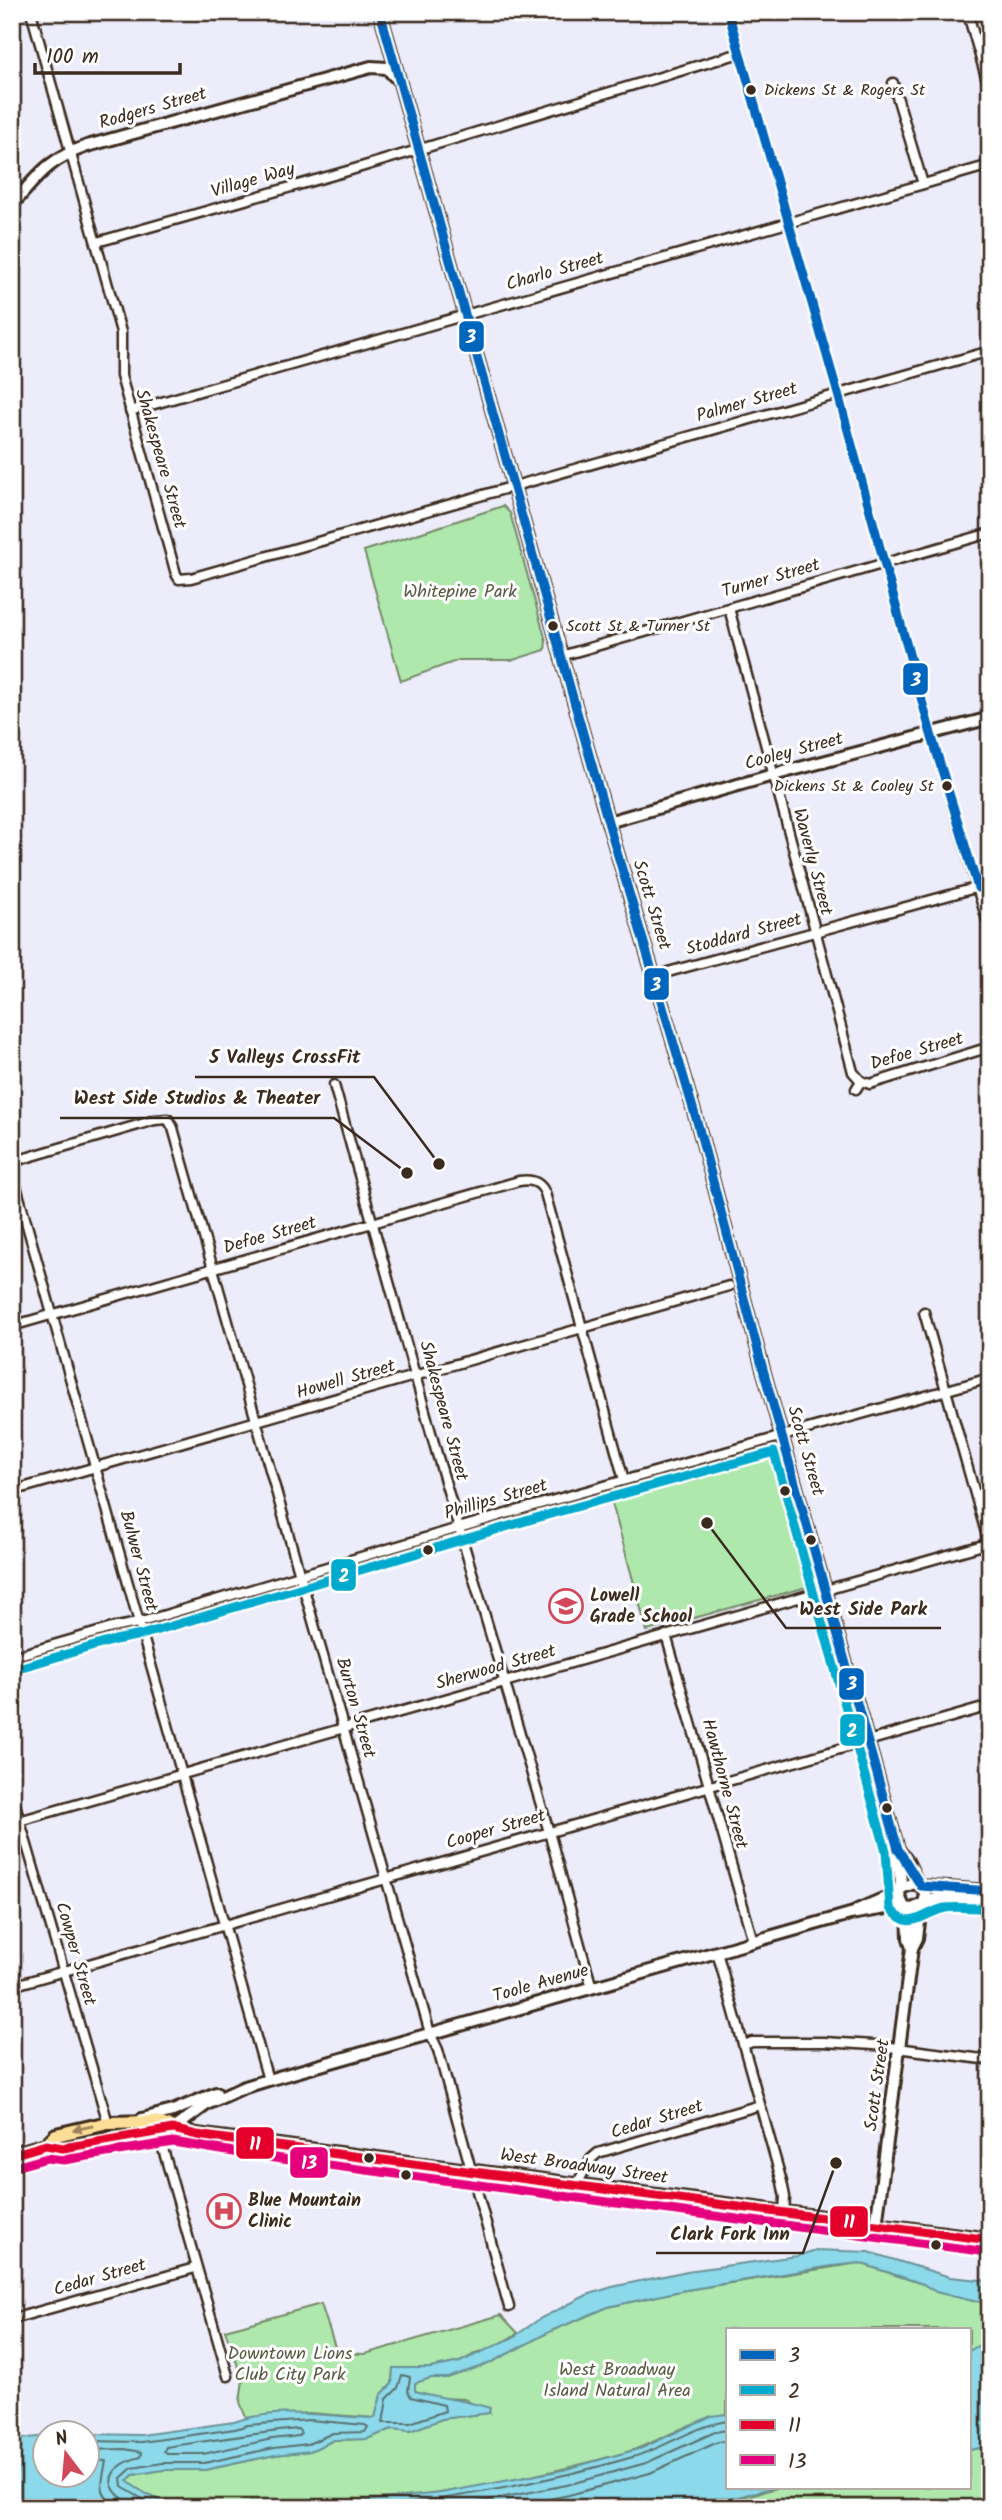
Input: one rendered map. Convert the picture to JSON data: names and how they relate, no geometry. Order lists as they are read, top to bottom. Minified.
{"streets":{"main road":["West Broadway Street"],"street":["Rodgers Street","Village Way","Charlo Street","Palmer Street","Shakespeare Street","Turner Street","Cooley Street","Waverly Street","Scott Street","Stoddard Street","Defoe Street","Howell Street","Phillips Street","Bulwer Street","Sherwood Street","Burton Street","Hawthorne Street","Cooper Street","Cowper Street","Toole Avenue","Cedar Street"]},"crossings":[["Rodgers Street","Shakespeare Street"],["Rodgers Street","Scott Street"],["Village Way","Shakespeare Street"],["Village Way","Scott Street"],["Charlo Street","Shakespeare Street"],["Charlo Street","Scott Street"],["Palmer Street","Shakespeare Street"],["Palmer Street","Scott Street"],["Shakespeare Street","Scott Street"],["Shakespeare Street","Defoe Street"],["Shakespeare Street","Howell Street"],["Shakespeare Street","Phillips Street"],["Shakespeare Street","Sherwood Street"],["Shakespeare Street","Cooper Street"],["Shakespeare Street","Toole Avenue"],["Turner Street","Waverly Street"],["Turner Street","Scott Street"],["Cooley Street","Waverly Street"],["Cooley Street","Scott Street"],["Waverly Street","Stoddard Street"],["Waverly Street","Defoe Street"],["Scott Street","Phillips Street"],["Scott Street","Sherwood Street"],["Scott Street","Cooper Street"],["Scott Street","West Broadway Street"],["Defoe Street","Howell Street"],["Defoe Street","Bulwer Street"],["Defoe Street","Burton Street"],["Howell Street","Bulwer Street"],["Howell Street","Burton Street"],["Phillips Street","Bulwer Street"],["Phillips Street","Burton Street"],["Bulwer Street","Sherwood Street"],["Bulwer Street","Cooper Street"],["Bulwer Street","Toole Avenue"],["Sherwood Street","Burton Street"],["Sherwood Street","Hawthorne Street"],["Sherwood Street","Cowper Street"],["Burton Street","Cooper Street"],["Burton Street","Toole Avenue"],["Burton Street","West Broadway Street"],["Hawthorne Street","Cooper Street"],["Hawthorne Street","Toole Avenue"],["Cooper Street","Cowper Street"],["Cowper Street","West Broadway Street"],["Toole Avenue","West Broadway Street"],["Cedar Street","West Broadway Street"]],"parks":["Whitepine Park","Downtown Lions Club City Park","West Broadway Island Natural Area"],"places":{"other":["Dickens St & Rogers St","Scott St & Turner St","Dickens St & Cooley St","5 Valleys CrossFit","West Side Studios & Theater","West Side Park","Clark Fork Inn"],"school or university":["Lowell Grade School"],"hospital":["Blue Mountain Clinic"]},"lines":["transit line 3","transit line 2","transit line 11","transit line 13"],"legend":["3","2","11","13"],"scale_bar":"100 m","north":"top"}
